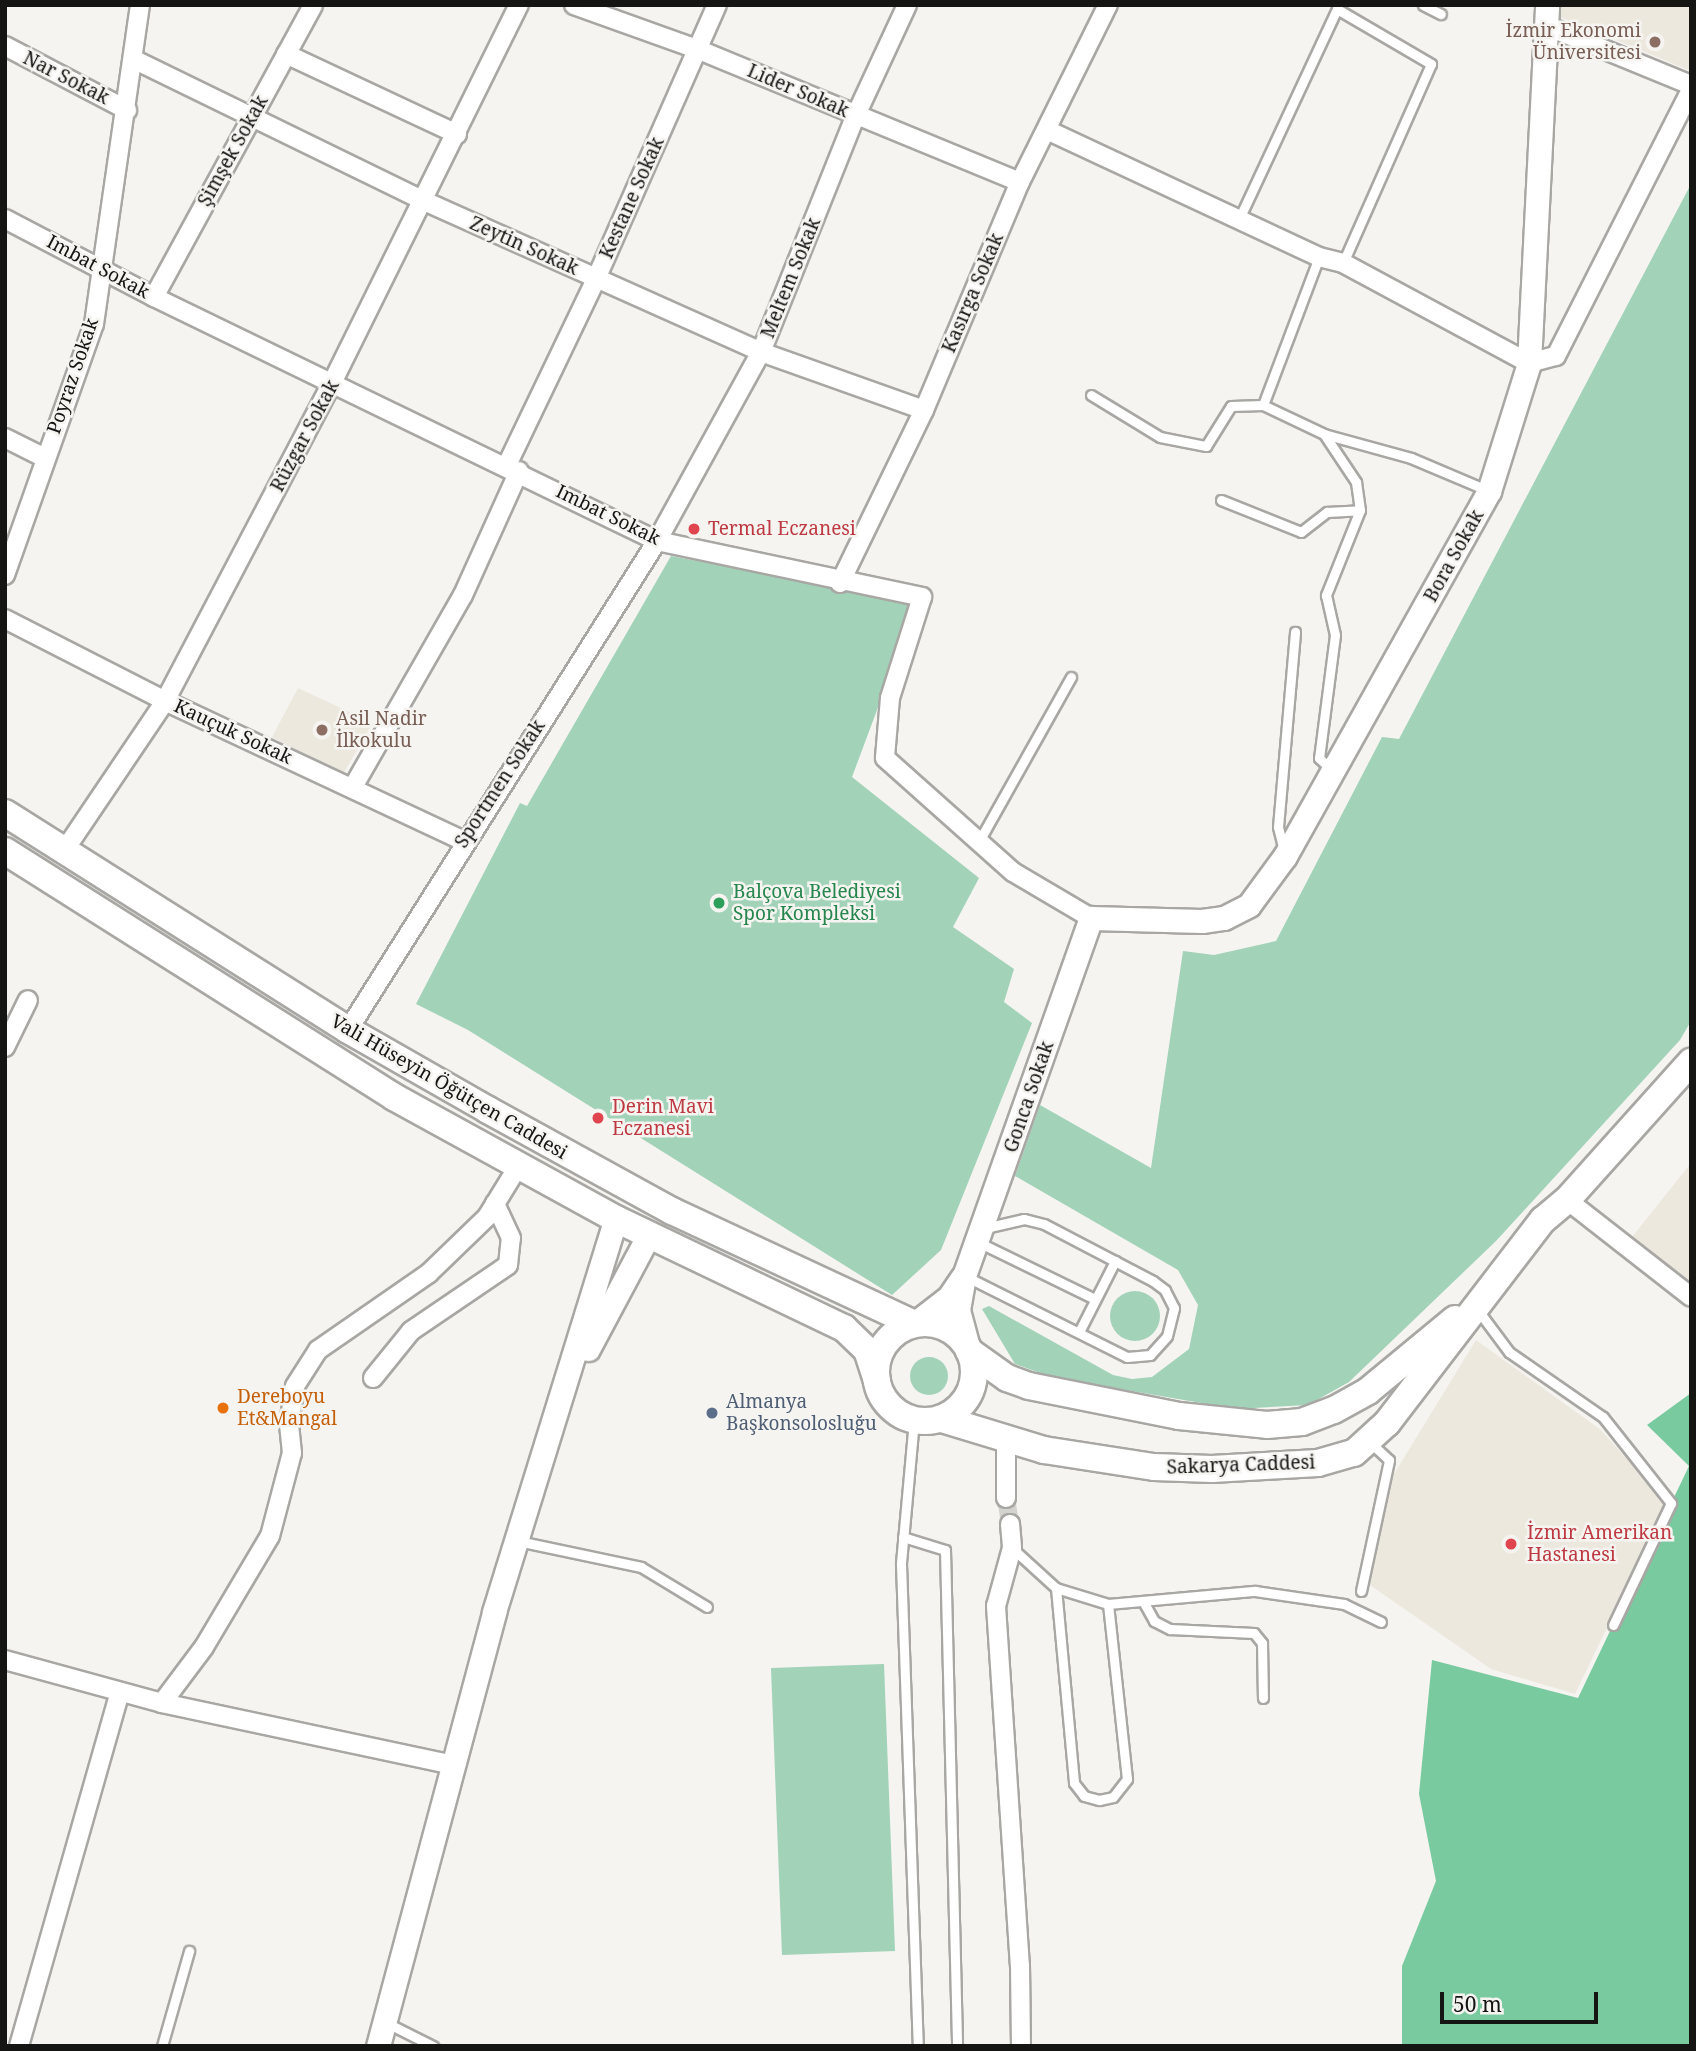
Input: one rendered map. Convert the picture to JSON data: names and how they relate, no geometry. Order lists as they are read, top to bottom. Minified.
{"streets":{"main road":["Vali Hüseyin Öğütçen Caddesi","Sakarya Caddesi"],"street":["Nar Sokak","Lider Sokak","Şimşek Sokak","Kestane Sokak","Zeytin Sokak","Imbat Sokak","Meltem Sokak","Kasırga Sokak","Poyraz Sokak","Rüzgar Sokak","Bora Sokak","Kauçuk Sokak","Sportmen Sokak","Gonca Sokak"]},"crossings":[["Nar Sokak","Poyraz Sokak"],["Lider Sokak","Kestane Sokak"],["Lider Sokak","Meltem Sokak"],["Lider Sokak","Kasırga Sokak"],["Şimşek Sokak","Zeytin Sokak"],["Şimşek Sokak","Imbat Sokak"],["Kestane Sokak","Zeytin Sokak"],["Kestane Sokak","Imbat Sokak"],["Kestane Sokak","Kauçuk Sokak"],["Zeytin Sokak","Meltem Sokak"],["Zeytin Sokak","Kasırga Sokak"],["Zeytin Sokak","Poyraz Sokak"],["Zeytin Sokak","Rüzgar Sokak"],["Imbat Sokak","Meltem Sokak"],["Imbat Sokak","Kasırga Sokak"],["Imbat Sokak","Poyraz Sokak"],["Imbat Sokak","Rüzgar Sokak"],["Imbat Sokak","Bora Sokak"],["Imbat Sokak","Sportmen Sokak"],["Imbat Sokak","Gonca Sokak"],["Meltem Sokak","Sportmen Sokak"],["Rüzgar Sokak","Kauçuk Sokak"],["Rüzgar Sokak","Vali Hüseyin Öğütçen Caddesi"],["Bora Sokak","Gonca Sokak"],["Kauçuk Sokak","Sportmen Sokak"],["Sportmen Sokak","Vali Hüseyin Öğütçen Caddesi"],["Vali Hüseyin Öğütçen Caddesi","Sakarya Caddesi"]],"places":["İzmir Ekonomi Üniversitesi","Termal Eczanesi","Asil Nadir İlkokulu","Balçova Belediyesi Spor Kompleksi","Derin Mavi Eczanesi","Dereboyu Et&Mangal","Almanya Başkonsolosluğu","İzmir Amerikan Hastanesi"],"scale_bar":"50 m"}
